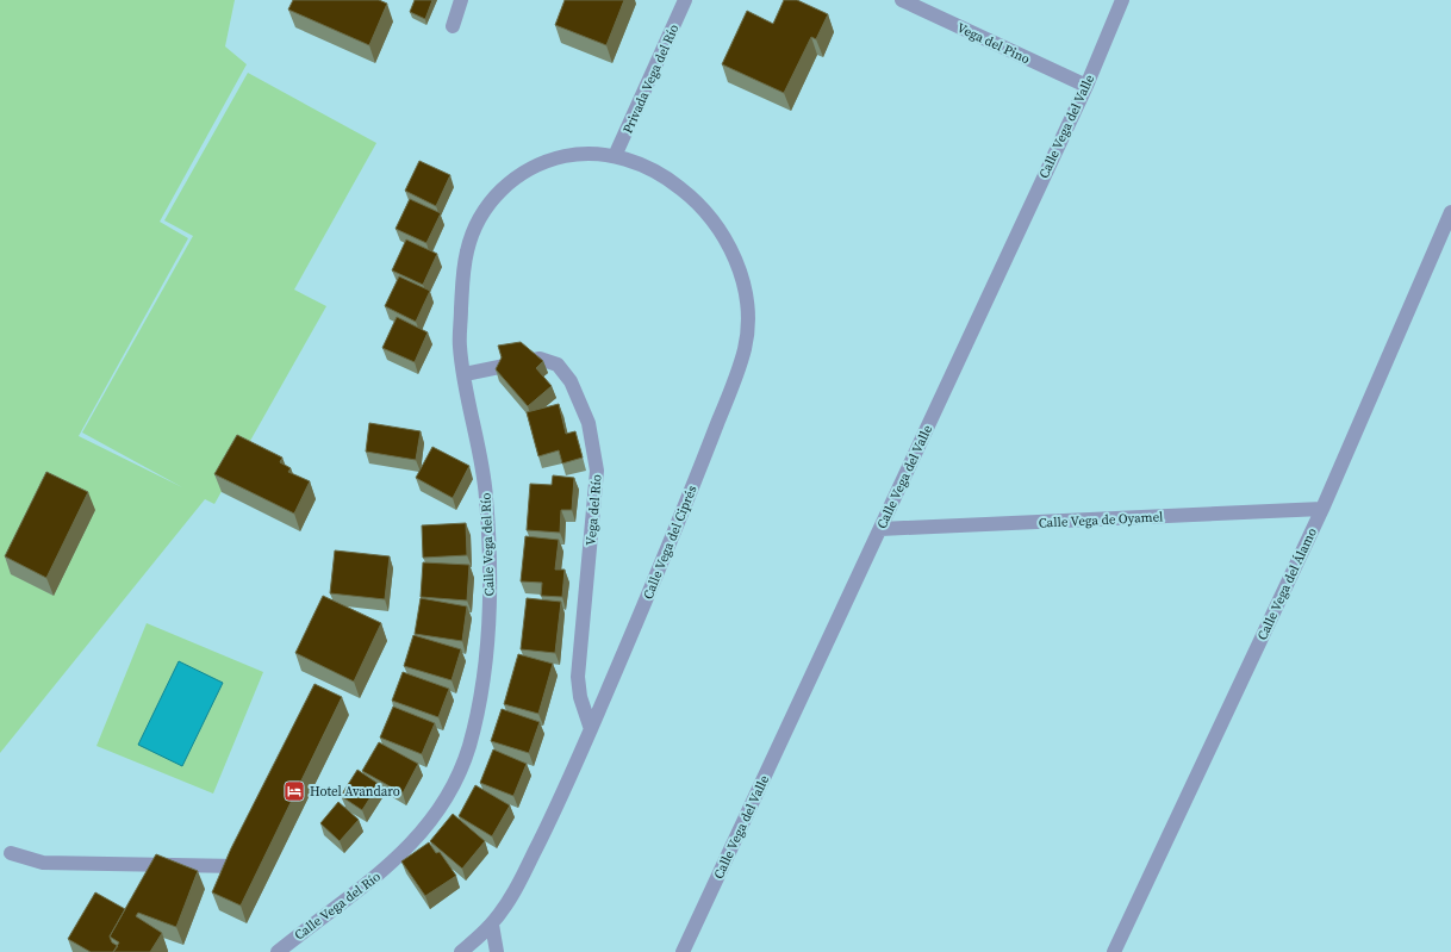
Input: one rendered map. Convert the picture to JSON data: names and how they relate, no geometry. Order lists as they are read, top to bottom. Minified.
{"streets":{"street":["Vega del Pino","Privada Vega del Río","Calle Vega del Valle","Vega del Río","Calle Vega de Oyamel","Calle Vega del Ciprés","Calle Vega del Río","Calle Vega del Álamo"]},"crossings":[["Vega del Pino","Calle Vega del Valle"],["Privada Vega del Río","Calle Vega del Ciprés"],["Privada Vega del Río","Calle Vega del Río"],["Calle Vega del Valle","Calle Vega de Oyamel"],["Vega del Río","Calle Vega del Ciprés"],["Vega del Río","Calle Vega del Río"],["Calle Vega de Oyamel","Calle Vega del Álamo"],["Calle Vega del Ciprés","Calle Vega del Río"]],"places":{"hotel":["Hotel Avandaro"]}}
